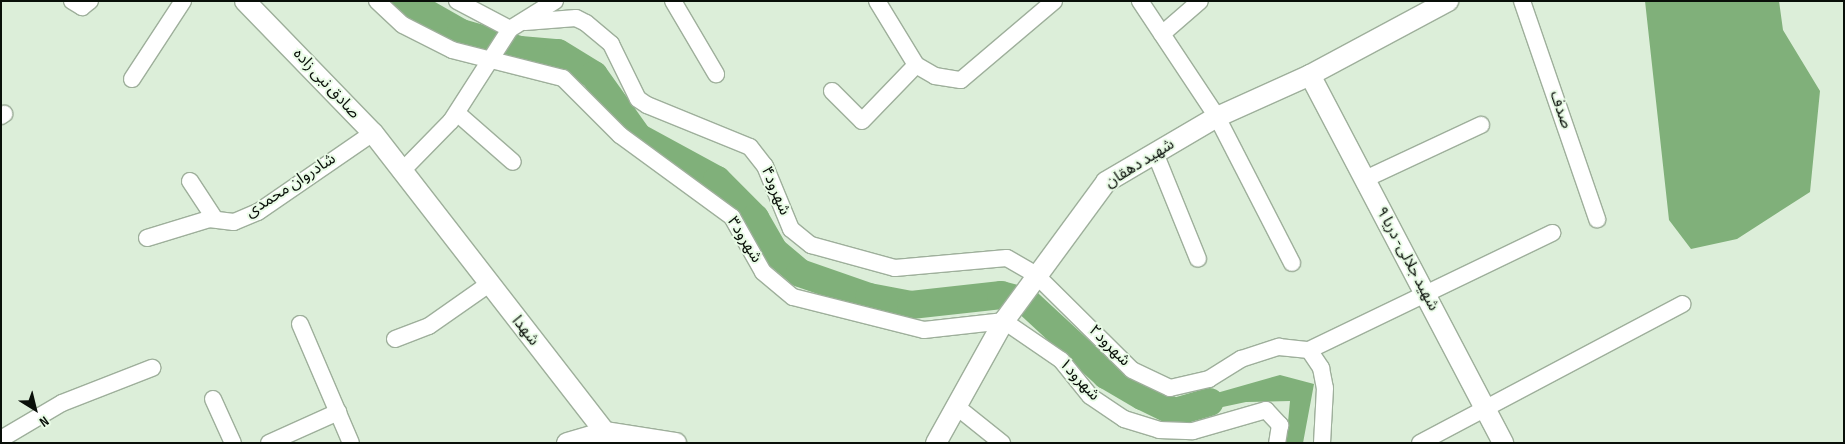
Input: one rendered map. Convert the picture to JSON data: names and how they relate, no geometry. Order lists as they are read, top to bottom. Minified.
{"streets":{"street":["صادق نبی زاده","صدف","شهید دهقان","شادروان محمدی","شهرود۴","شهرود۳","شهید جلالی- دریا ۹","شهدا","شهرود۲","شهرود۱"]},"crossings":[["صادق نبی زاده","شادروان محمدی"],["صادق نبی زاده","شهدا"],["شهید دهقان","شهرود۴"],["شهید دهقان","شهرود۳"],["شهید دهقان","شهید جلالی- دریا ۹"],["شهید دهقان","شهرود۲"],["شهید دهقان","شهرود۱"],["شهرود۴","شهرود۲"],["شهرود۳","شهرود۱"]],"north":"bottom right"}
